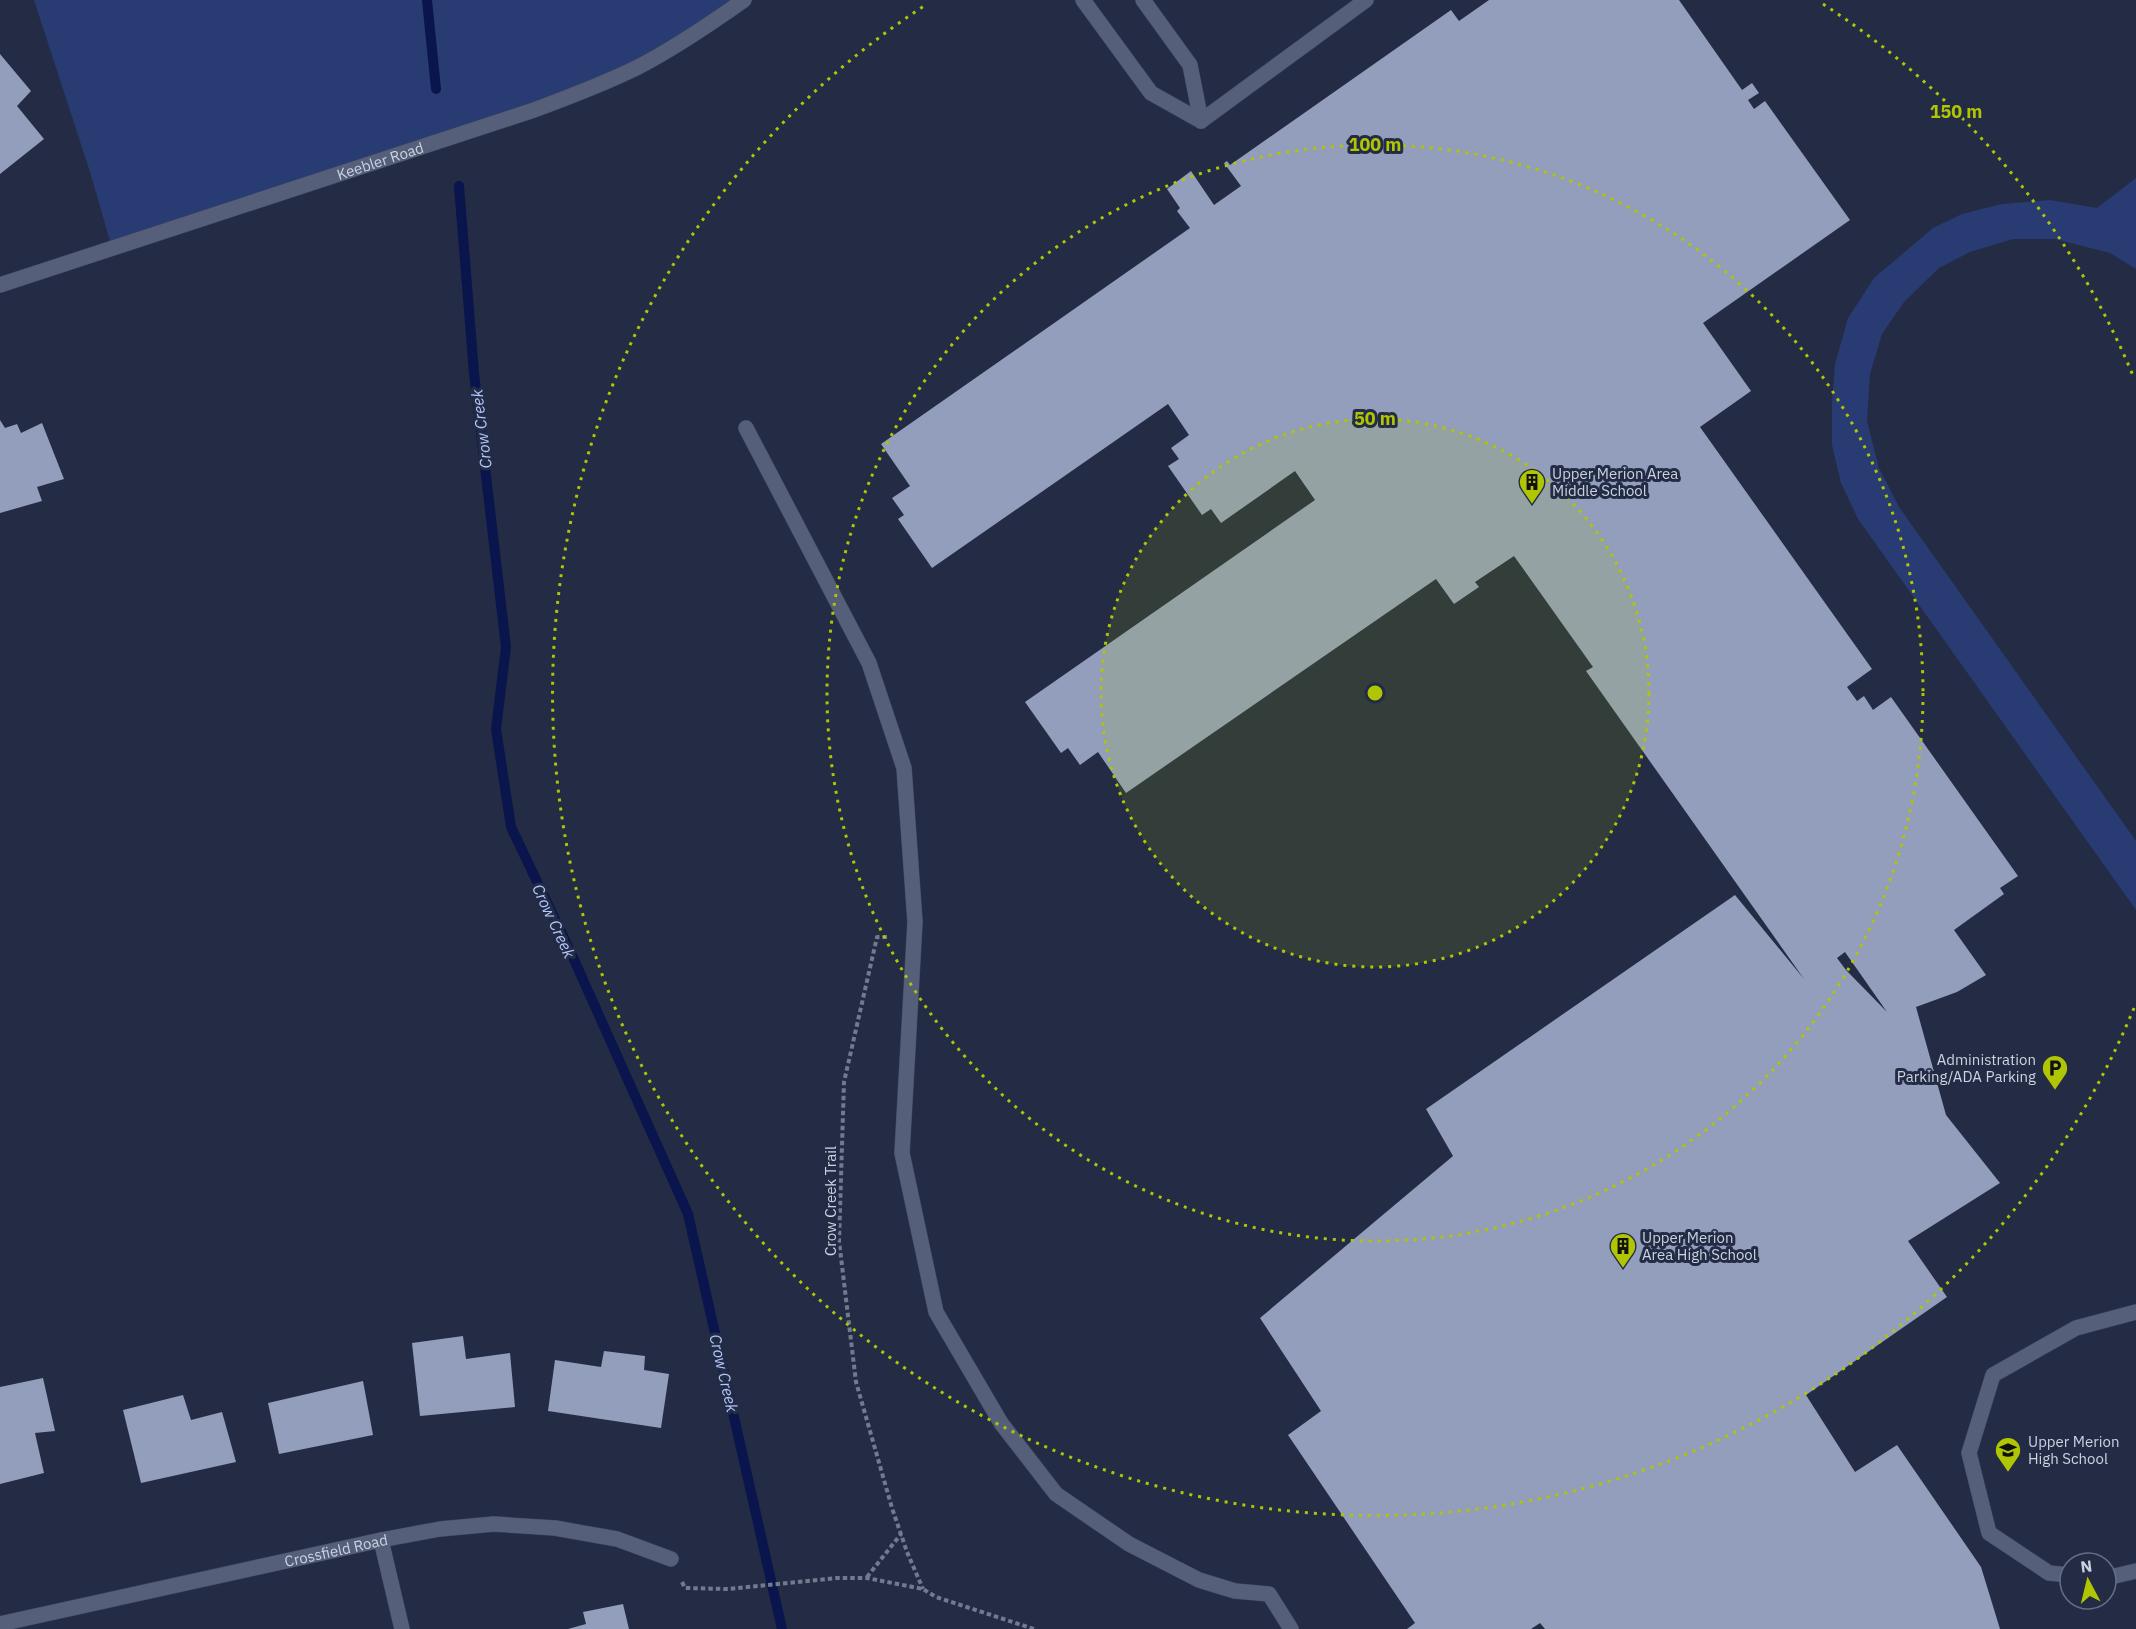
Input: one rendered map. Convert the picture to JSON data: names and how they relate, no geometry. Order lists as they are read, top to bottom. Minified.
{"streets":{"street":["Keebler Road","Crossfield Road"],"path":["Crow Creek Trail"]},"water":["Crow Creek"],"places":{"building":["Upper Merion Area Middle School","Upper Merion Area High School"],"parking":["Administration Parking/ADA Parking"],"school or university":["Upper Merion High School"]},"north":"top","rings":["150 m","100 m","50 m"]}
